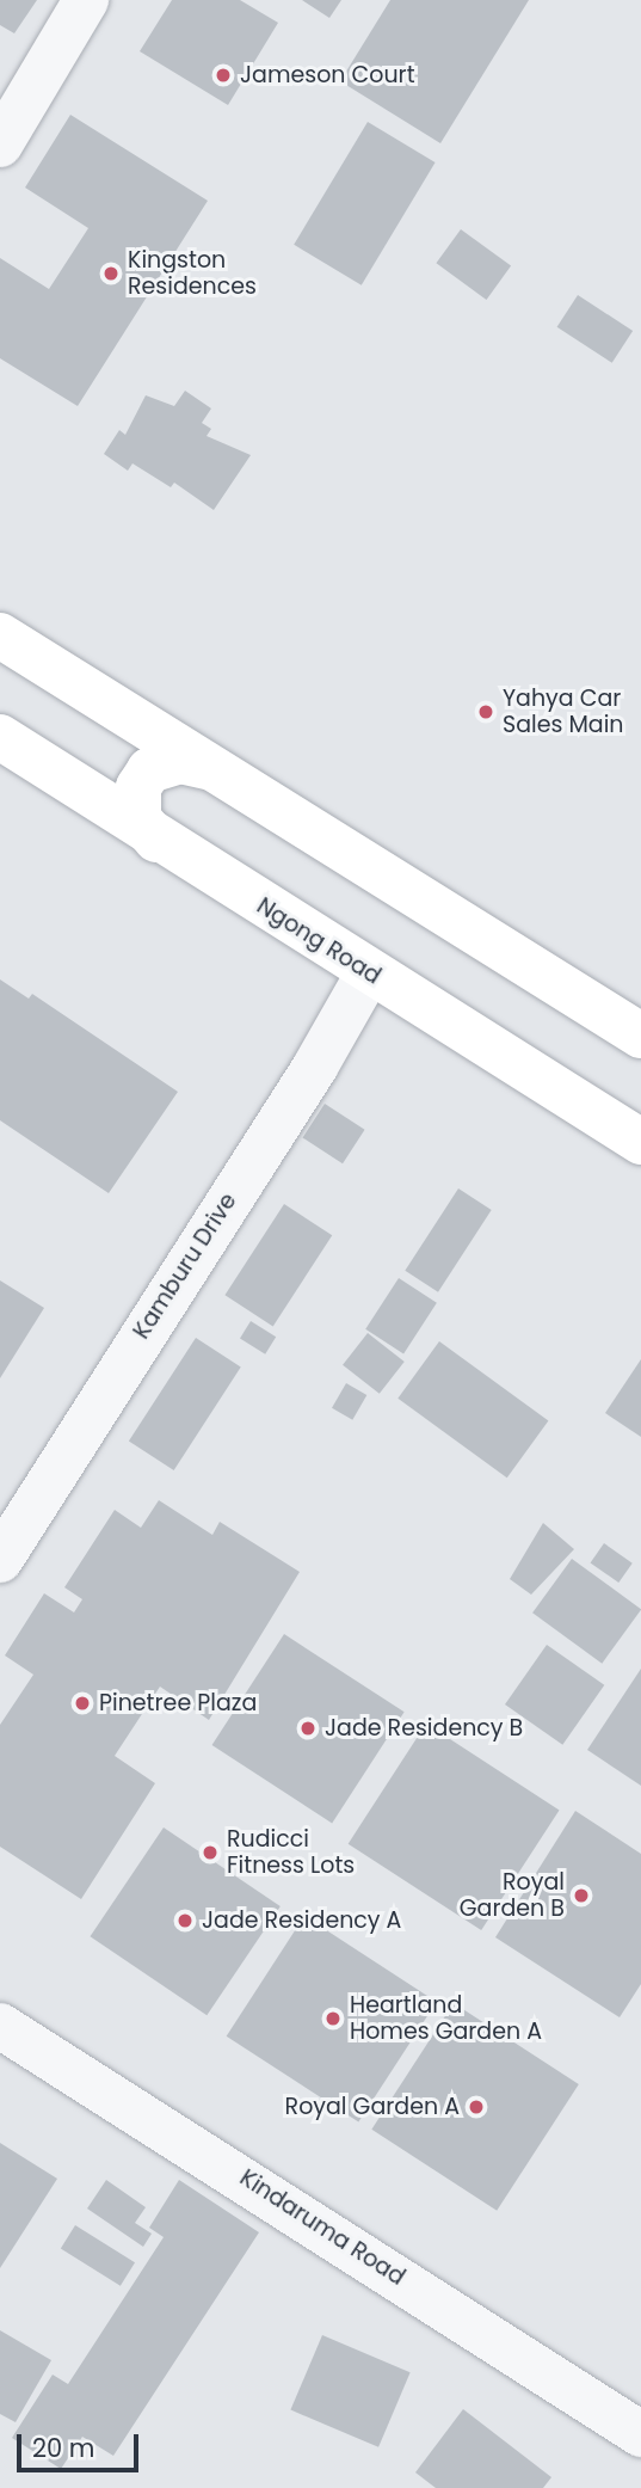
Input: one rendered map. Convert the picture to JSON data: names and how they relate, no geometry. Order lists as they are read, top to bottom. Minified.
{"streets":{"main road":["Ngong Road"],"street":["Kamburu Drive","Kindaruma Road"]},"crossings":[["Ngong Road","Kamburu Drive"]],"places":["Jameson Court","Kingston Residences","Yahya Car Sales Main","Pinetree Plaza","Jade Residency B","Rudicci Fitness Lots","Royal Garden B","Jade Residency A","Heartland Homes Garden A","Royal Garden A"],"scale_bar":"20 m"}
